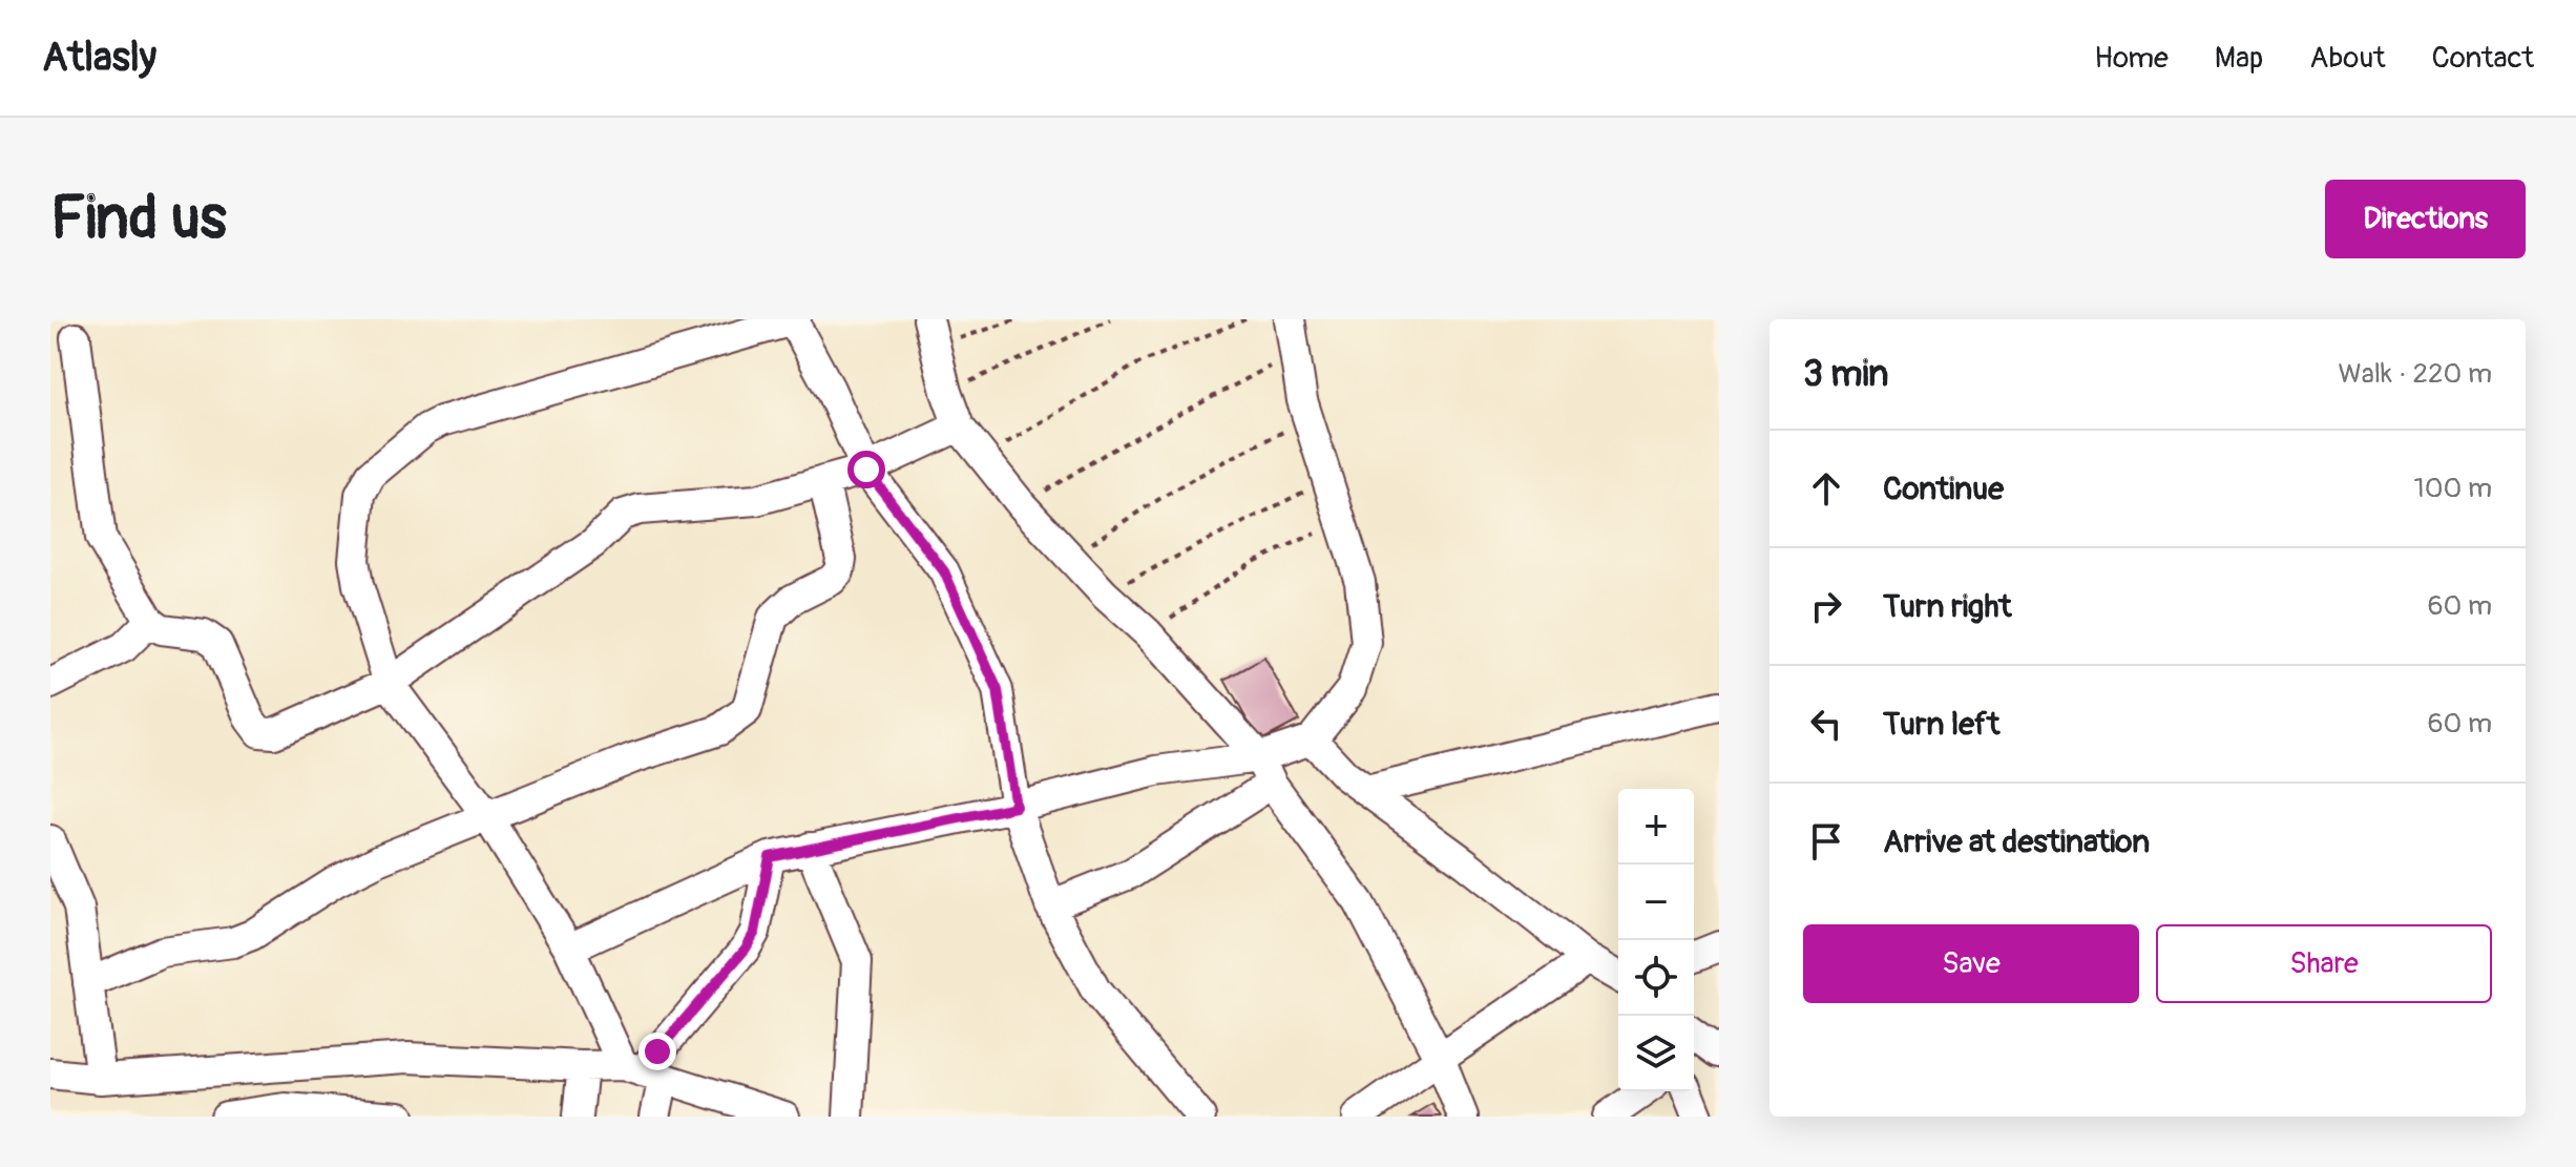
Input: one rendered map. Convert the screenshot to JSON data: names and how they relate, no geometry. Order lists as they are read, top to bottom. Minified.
{"page":{"header":"Atlasly","nav":["Home","Map","About","Contact"],"buttons":["Directions",["Save","Share"]],"title":"Find us","heading":["3 min","Walk · 220 m"],"list":[["Continue","100 m"],["Turn right","60 m"],["Turn left","60 m"],"Arrive at destination"],"map_buttons":["+","−"]}}
